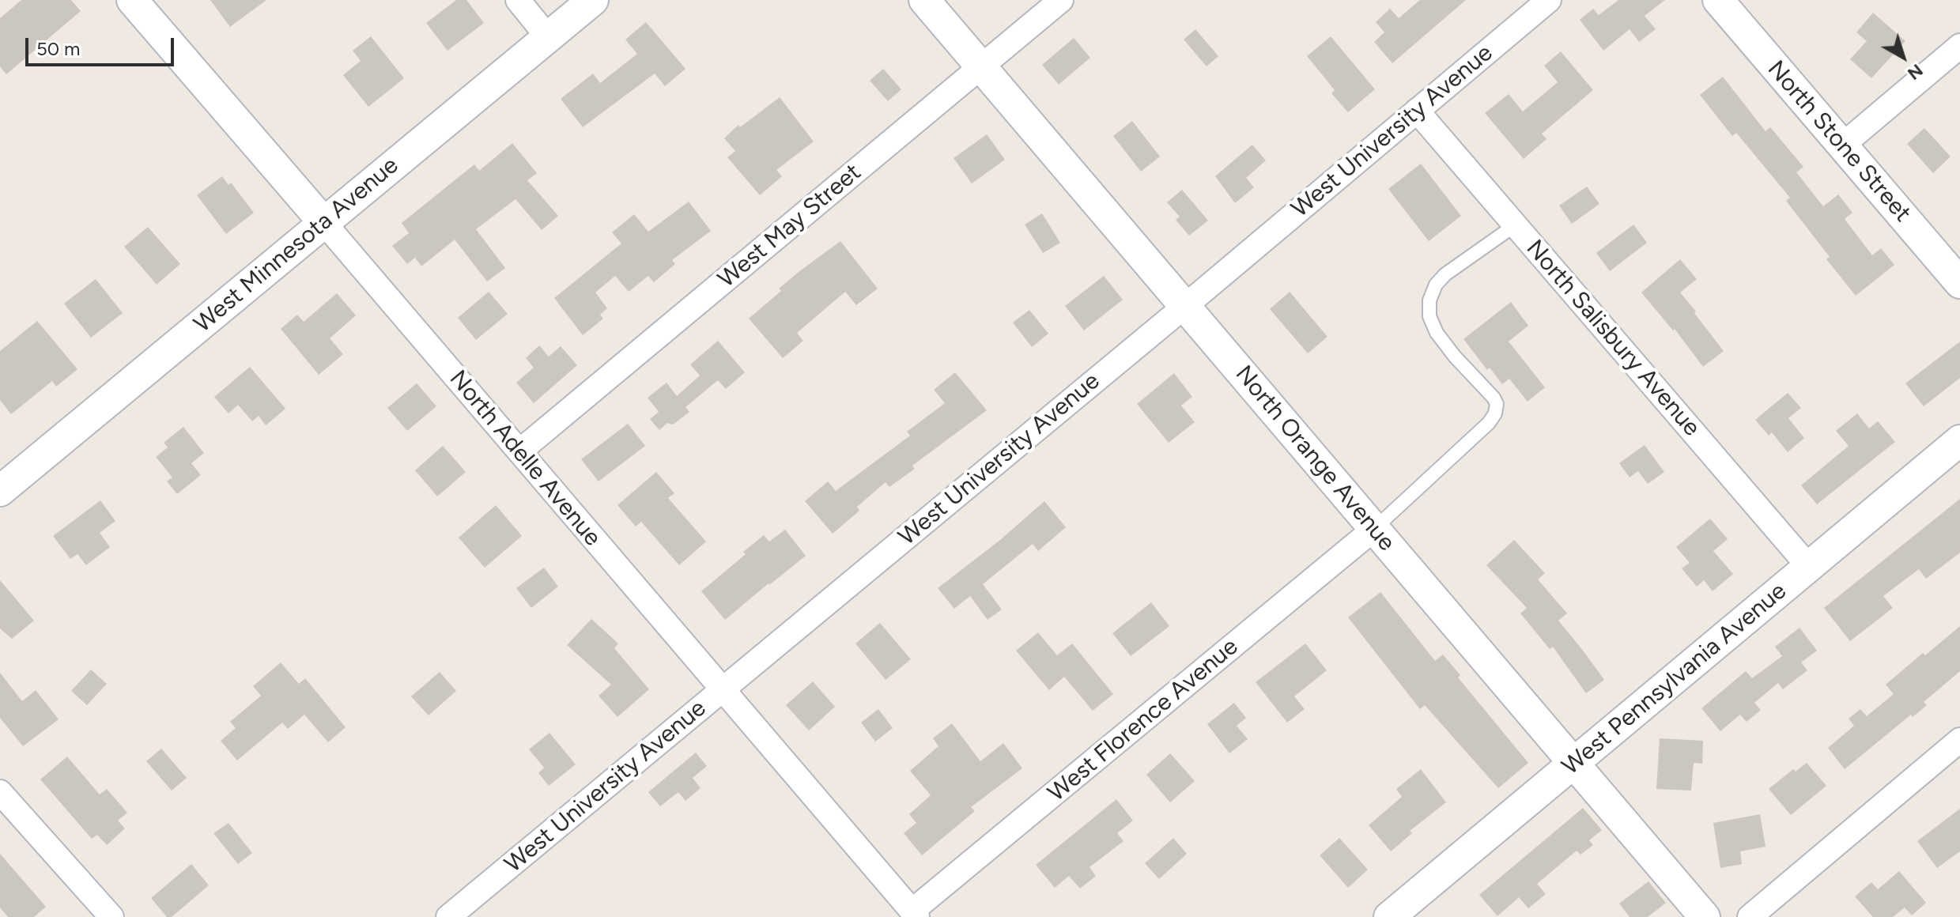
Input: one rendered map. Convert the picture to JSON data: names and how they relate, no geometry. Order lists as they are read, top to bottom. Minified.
{"streets":{"street":["West University Avenue","North Stone Street","West May Street","West Minnesota Avenue","North Salisbury Avenue","North Adelle Avenue","North Orange Avenue","West Pennsylvania Avenue","West Florence Avenue"]},"crossings":[["West University Avenue","North Salisbury Avenue"],["West University Avenue","North Adelle Avenue"],["West University Avenue","North Orange Avenue"],["West May Street","North Adelle Avenue"],["West May Street","North Orange Avenue"],["West Minnesota Avenue","North Adelle Avenue"],["North Salisbury Avenue","West Pennsylvania Avenue"],["North Adelle Avenue","West Florence Avenue"],["North Orange Avenue","West Pennsylvania Avenue"],["North Orange Avenue","West Florence Avenue"]],"scale_bar":"50 m","north":"bottom right"}
